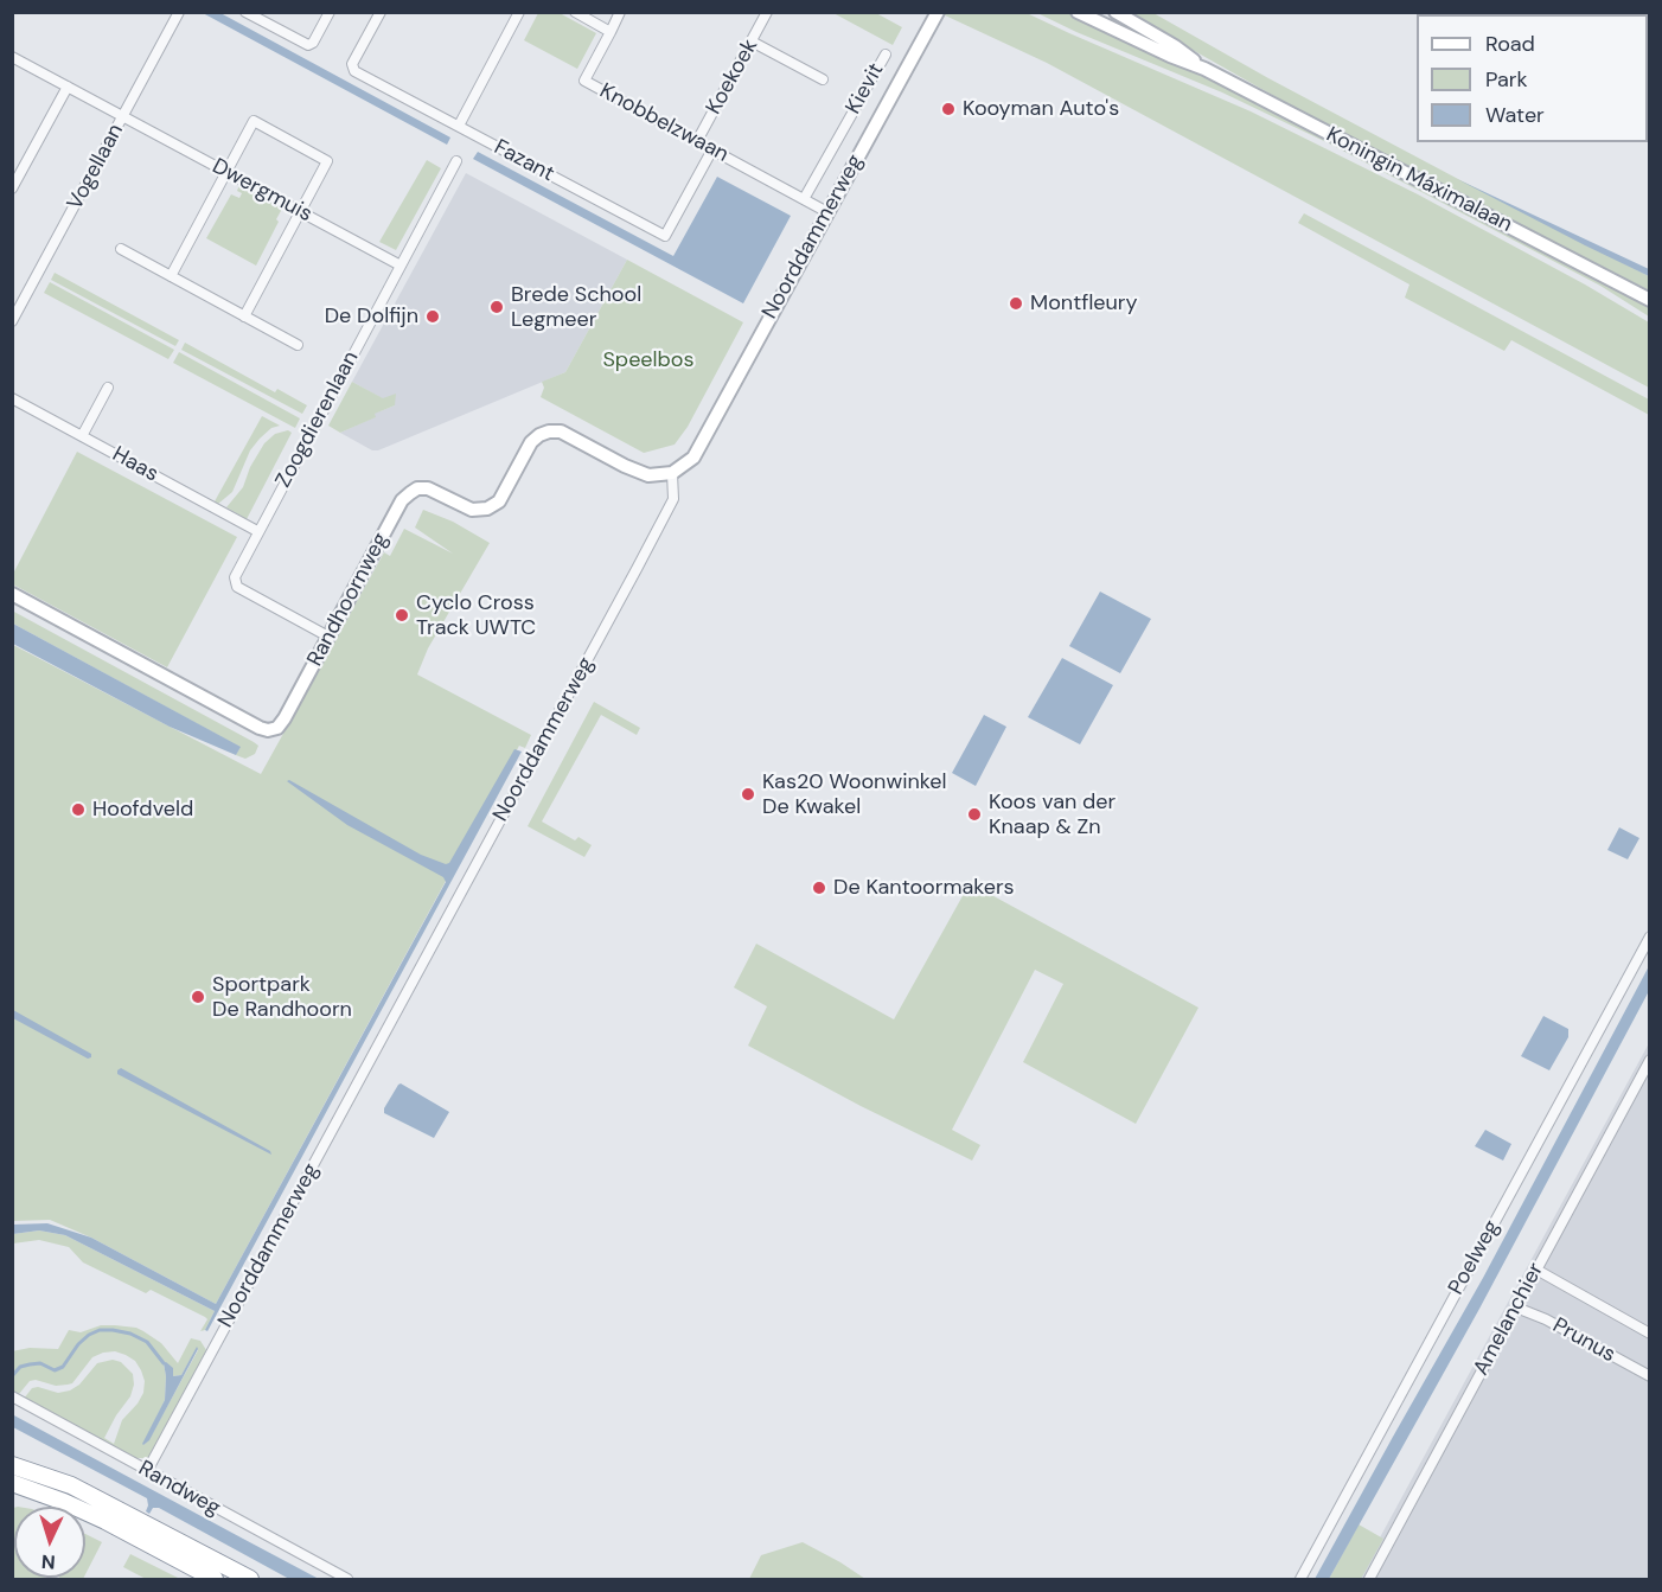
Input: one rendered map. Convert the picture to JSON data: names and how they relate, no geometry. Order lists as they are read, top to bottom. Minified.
{"streets":{"street":["Koekoek","Kievit","Knobbelzwaan","Fazant","Vogellaan","Koningin Máximalaan","Dwergmuis","Noorddammerweg","Zoogdierenlaan","Haas","Randhoornweg","Poelweg","Amelanchier","Prunus","Randweg"]},"crossings":[["Koekoek","Knobbelzwaan"],["Kievit","Knobbelzwaan"],["Knobbelzwaan","Fazant"],["Knobbelzwaan","Noorddammerweg"],["Vogellaan","Dwergmuis"],["Dwergmuis","Zoogdierenlaan"],["Noorddammerweg","Randhoornweg"],["Noorddammerweg","Randweg"],["Zoogdierenlaan","Haas"],["Zoogdierenlaan","Randhoornweg"],["Amelanchier","Prunus"]],"parks":["Speelbos"],"places":["Kooyman Auto's","Montfleury","Brede School Legmeer","De Dolfijn","Cyclo Cross Track UWTC","Kas20 Woonwinkel De Kwakel","Hoofdveld","Koos van der Knaap & Zn","De Kantoormakers","Sportpark De Randhoorn"],"legend":["Road","Park","Water"],"north":"bottom"}
